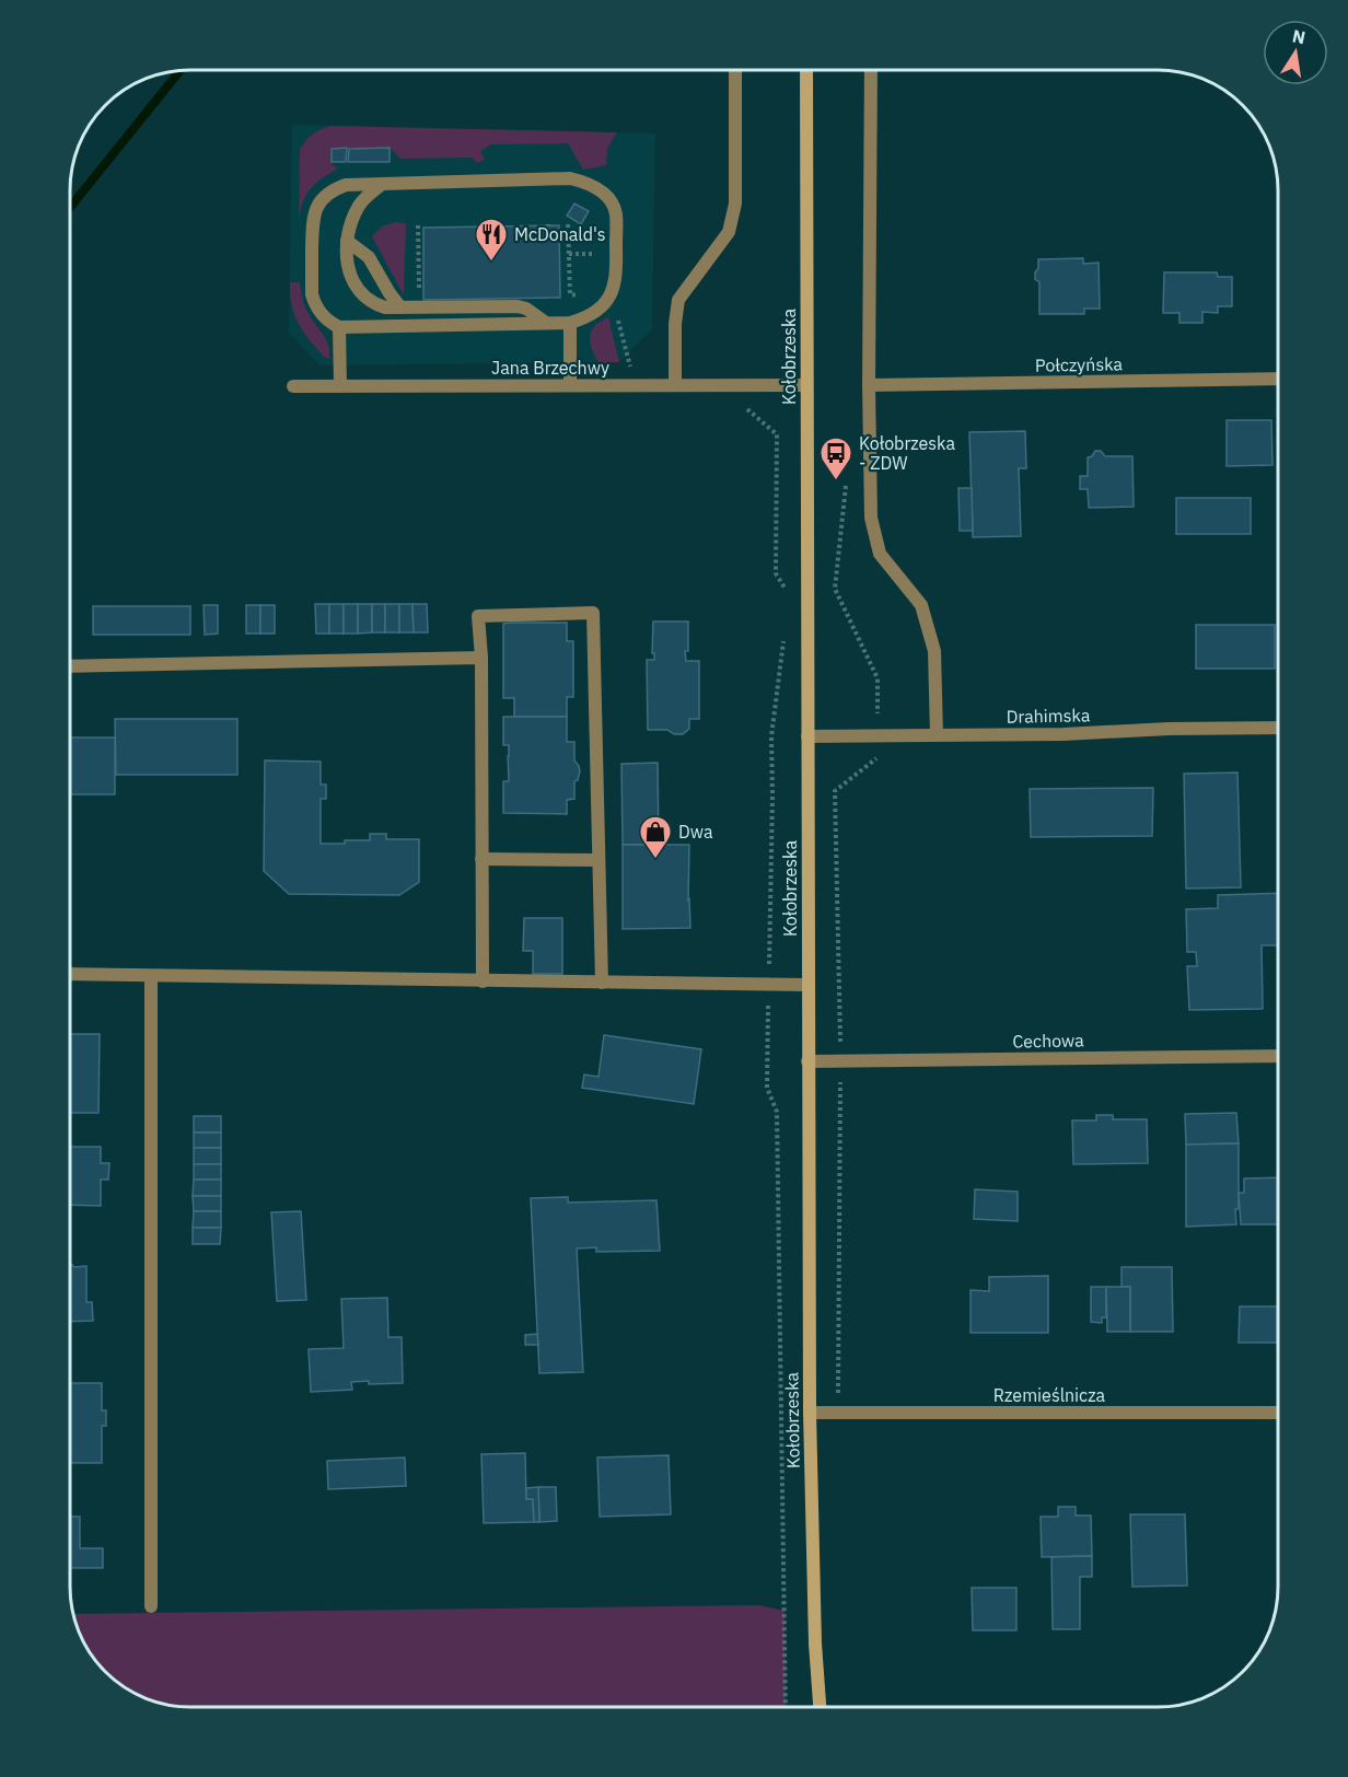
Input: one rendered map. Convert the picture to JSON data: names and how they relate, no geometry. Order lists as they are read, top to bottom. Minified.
{"streets":{"main road":["Kołobrzeska"],"street":["Połczyńska","Jana Brzechwy","Drahimska","Cechowa","Rzemieślnicza"]},"crossings":[["Kołobrzeska","Jana Brzechwy"],["Kołobrzeska","Drahimska"],["Kołobrzeska","Cechowa"],["Kołobrzeska","Rzemieślnicza"]],"places":{"restaurant":["McDonald's"],"bus stop":["Kołobrzeska - ZDW"],"shop":["Dwa"]},"north":"top"}
